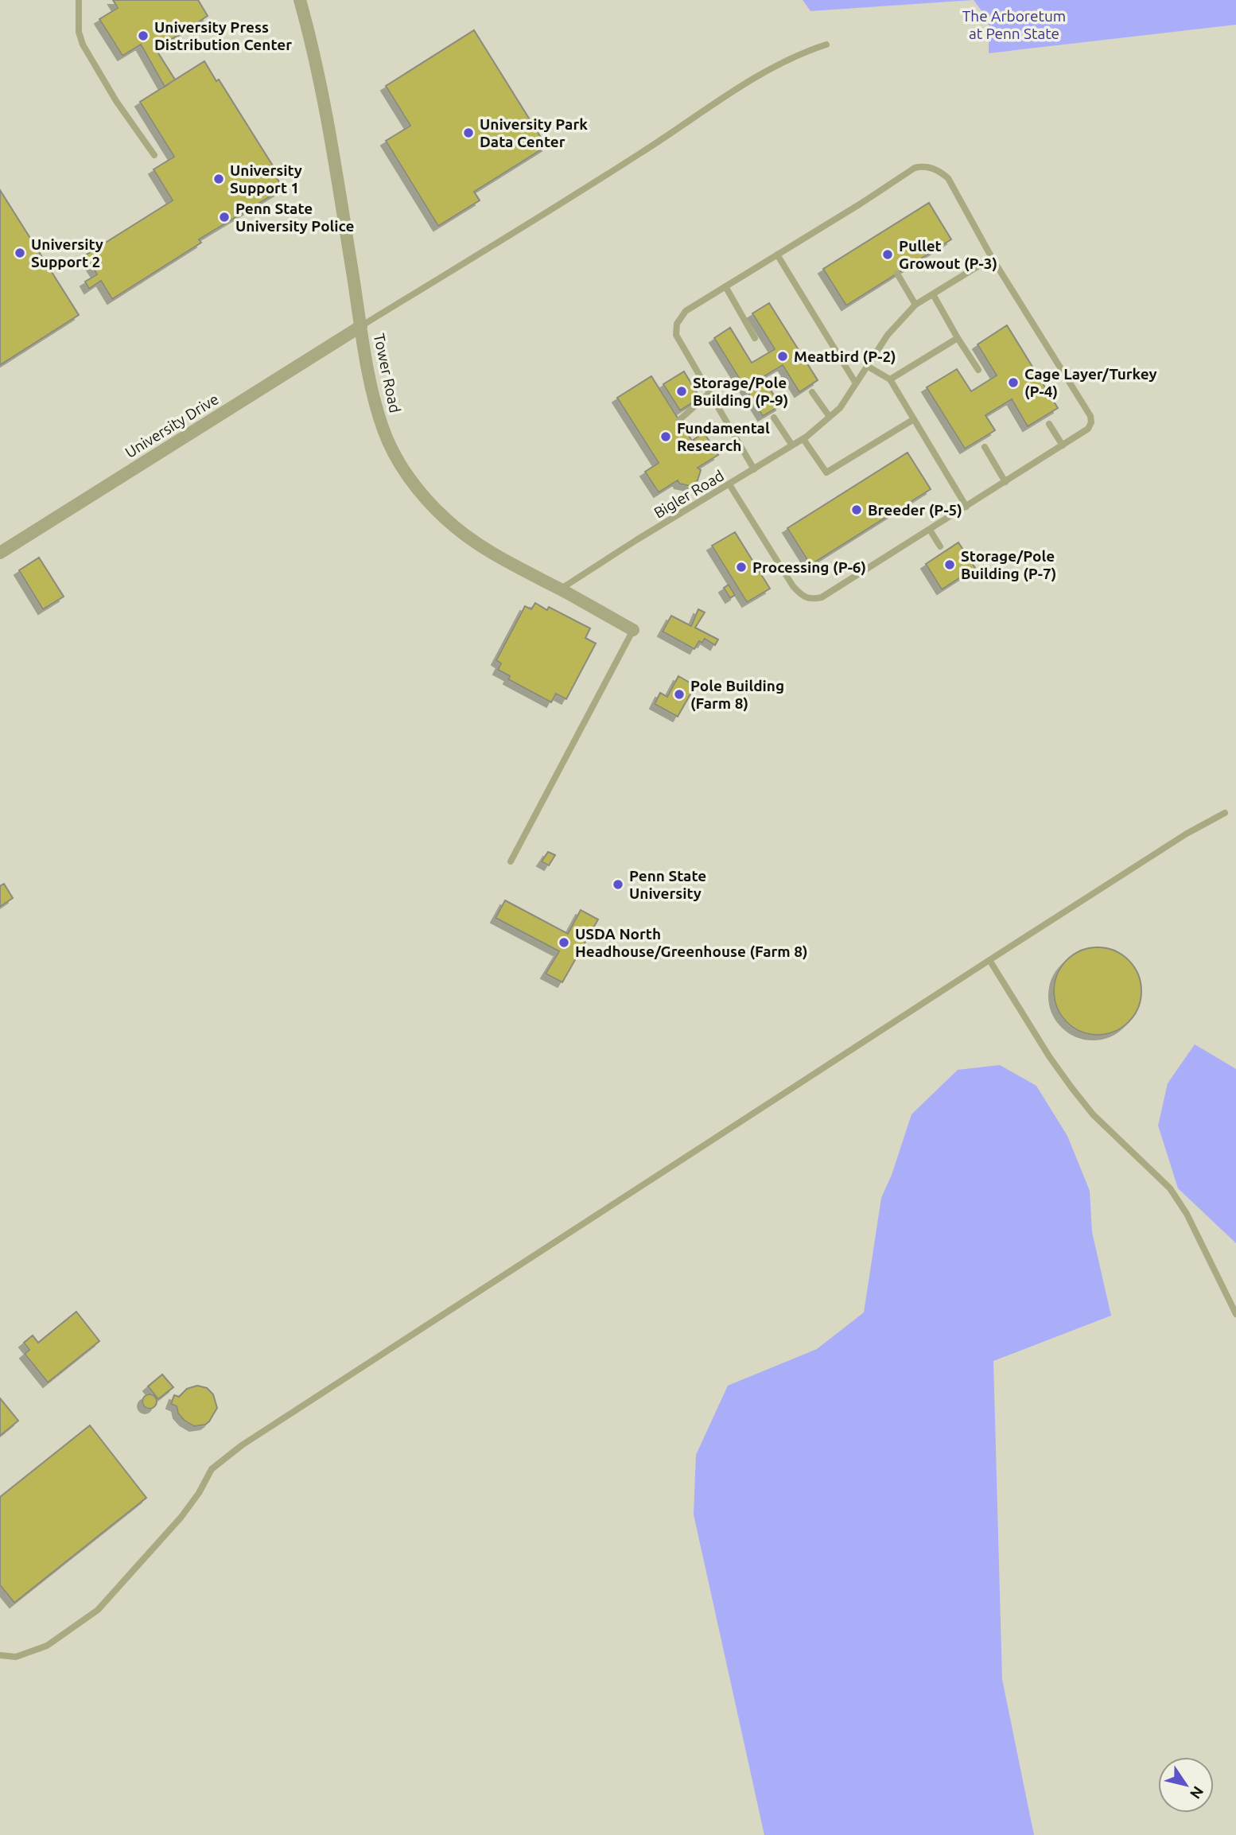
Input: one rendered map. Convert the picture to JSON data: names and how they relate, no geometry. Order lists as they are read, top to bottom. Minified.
{"streets":{"street":["Tower Road","University Drive"],"lane":["Bigler Road"]},"crossings":[["Tower Road","University Drive"],["Tower Road","Bigler Road"]],"parks":["The Arboretum at Penn State"],"places":["University Press Distribution Center","University Park Data Center","University Support 1","Penn State University Police","University Support 2","Pullet Growout (P-3)","Meatbird (P-2)","Cage Layer/Turkey (P-4)","Storage/Pole Building (P-9)","Fundamental Research","Breeder (P-5)","Storage/Pole Building (P-7)","Processing (P-6)","Pole Building (Farm 8)","Penn State University","USDA North Headhouse/Greenhouse (Farm 8)"],"north":"bottom right"}
